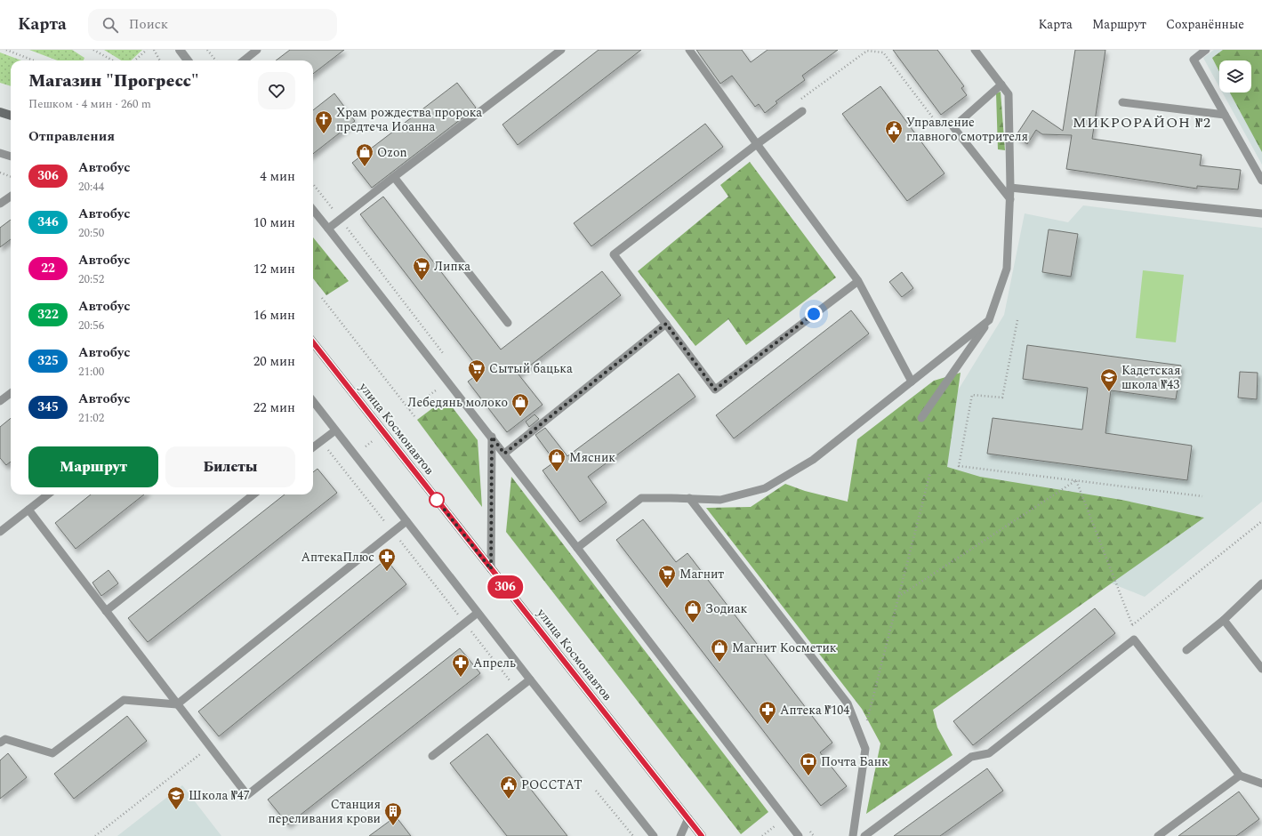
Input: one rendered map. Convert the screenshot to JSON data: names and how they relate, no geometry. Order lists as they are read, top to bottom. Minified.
{"streets":{"main road":["улица Космонавтов"]},"districts":["МИКРОРАЙОН №2"],"places":{"church":["Храм рождества пророка предтеча Иоанна"],"public building":["Управление главного смотрителя","РОССТАТ"],"shop":["Ozon","Лебедянь молоко","Мясник","Зодиак","Магнит Косметик"],"supermarket":["Липка","Сытый бацька","Магнит"],"school or university":["Кадетская школа №43","Школа №47"],"pharmacy":["АптекаПлюс","Апрель","Аптека №104"],"bank":["Почта Банк"],"building":["Станция переливания крови"]},"lines":["bus line 306"],"page":{"header":"Карта","search":"Поиск","nav":["Карта","Маршрут","Сохранённые"],"on_map":"306","heading":[["Магазин \"Прогресс\"","Пешком · 4 мин · 260 m"],"Отправления"],"list":[{"mark":"306","name":"Автобус","note":"20:44","value":"4 мин"},{"mark":"346","name":"Автобус","note":"20:50","value":"10 мин"},{"mark":"22","name":"Автобус","note":"20:52","value":"12 мин"},{"mark":"322","name":"Автобус","note":"20:56","value":"16 мин"},{"mark":"325","name":"Автобус","note":"21:00","value":"20 мин"},{"mark":"345","name":"Автобус","note":"21:02","value":"22 мин"}],"buttons":["Маршрут","Билеты"]}}
